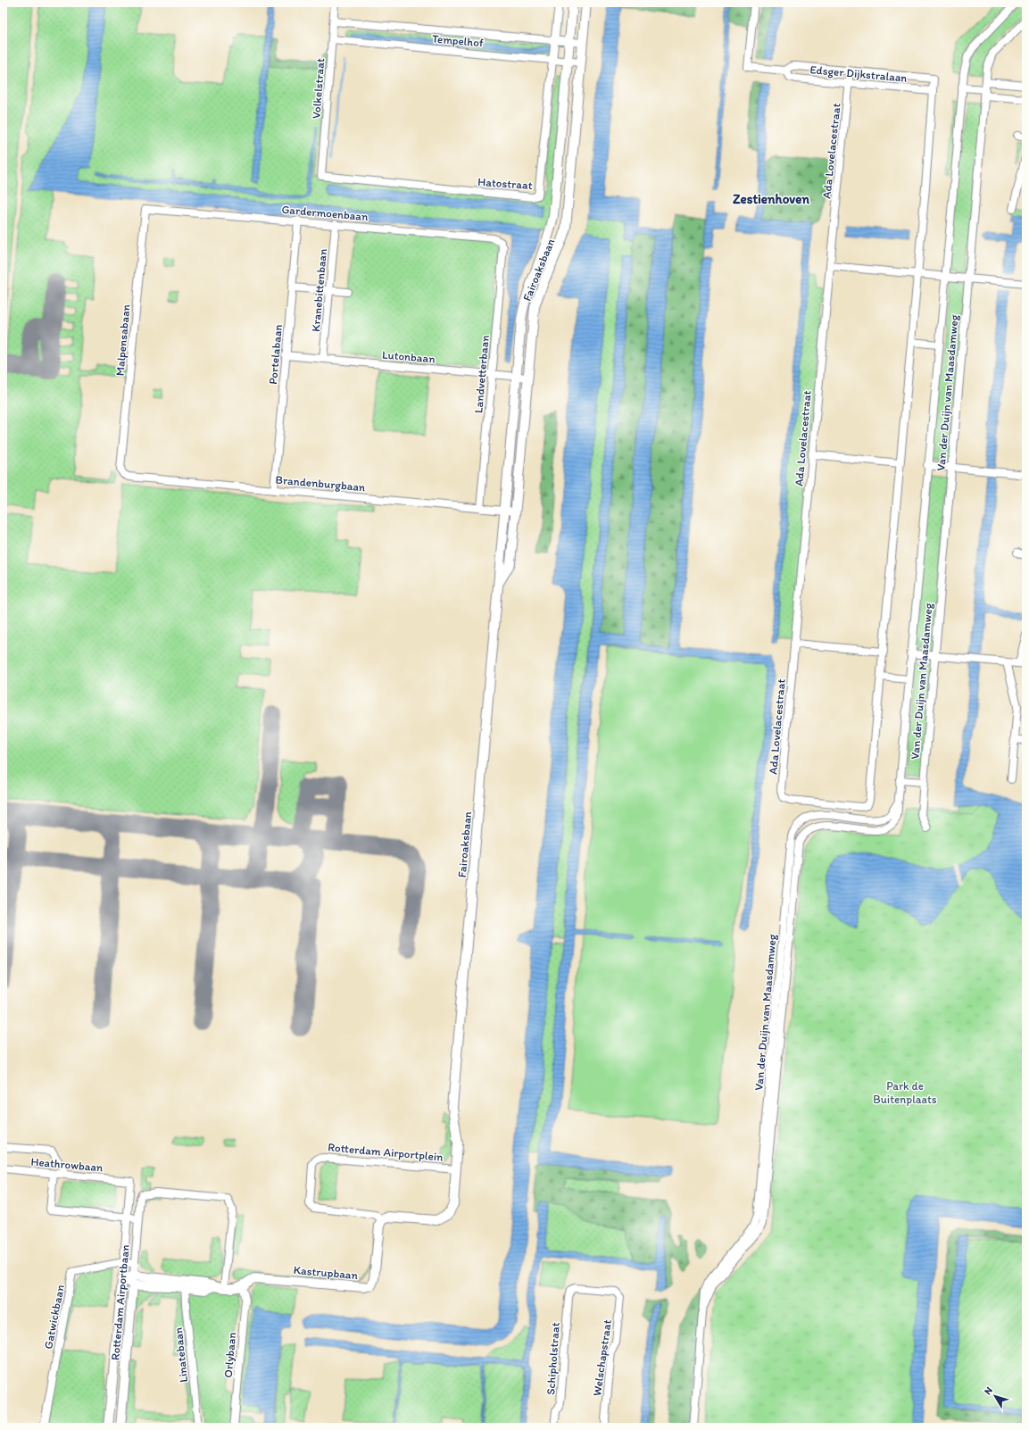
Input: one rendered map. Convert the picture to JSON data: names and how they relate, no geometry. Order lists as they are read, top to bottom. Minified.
{"streets":{"main road":["Fairoaksbaan","Rotterdam Airportplein","Kastrupbaan","Rotterdam Airportbaan"],"street":["Tempelhof","Edsger Dijkstralaan","Volkelstraat","Ada Lovelacestraat","Hatostraat","Gardermoenbaan","Kranebittenbaan","Malpensabaan","Portelabaan","Lutonbaan","Landvetterbaan","Van der Duijn van Maasdamweg","Brandenburgbaan","Heathrowbaan","Gatwickbaan","Linatebaan","Orlybaan","Welschapstraat","Schipholstraat"]},"crossings":[["Tempelhof","Volkelstraat"],["Tempelhof","Hatostraat"],["Tempelhof","Fairoaksbaan"],["Edsger Dijkstralaan","Ada Lovelacestraat"],["Volkelstraat","Hatostraat"],["Ada Lovelacestraat","Van der Duijn van Maasdamweg"],["Gardermoenbaan","Kranebittenbaan"],["Gardermoenbaan","Malpensabaan"],["Gardermoenbaan","Portelabaan"],["Gardermoenbaan","Landvetterbaan"],["Fairoaksbaan","Lutonbaan"],["Fairoaksbaan","Brandenburgbaan"],["Fairoaksbaan","Rotterdam Airportplein"],["Kranebittenbaan","Lutonbaan"],["Malpensabaan","Brandenburgbaan"],["Portelabaan","Lutonbaan"],["Portelabaan","Brandenburgbaan"],["Lutonbaan","Landvetterbaan"],["Landvetterbaan","Brandenburgbaan"],["Rotterdam Airportplein","Kastrupbaan"],["Heathrowbaan","Rotterdam Airportbaan"],["Kastrupbaan","Rotterdam Airportbaan"],["Kastrupbaan","Linatebaan"],["Kastrupbaan","Orlybaan"],["Rotterdam Airportbaan","Gatwickbaan"],["Welschapstraat","Schipholstraat"]],"districts":["Zestienhoven"],"parks":["Park de Buitenplaats"],"north":"top left"}
